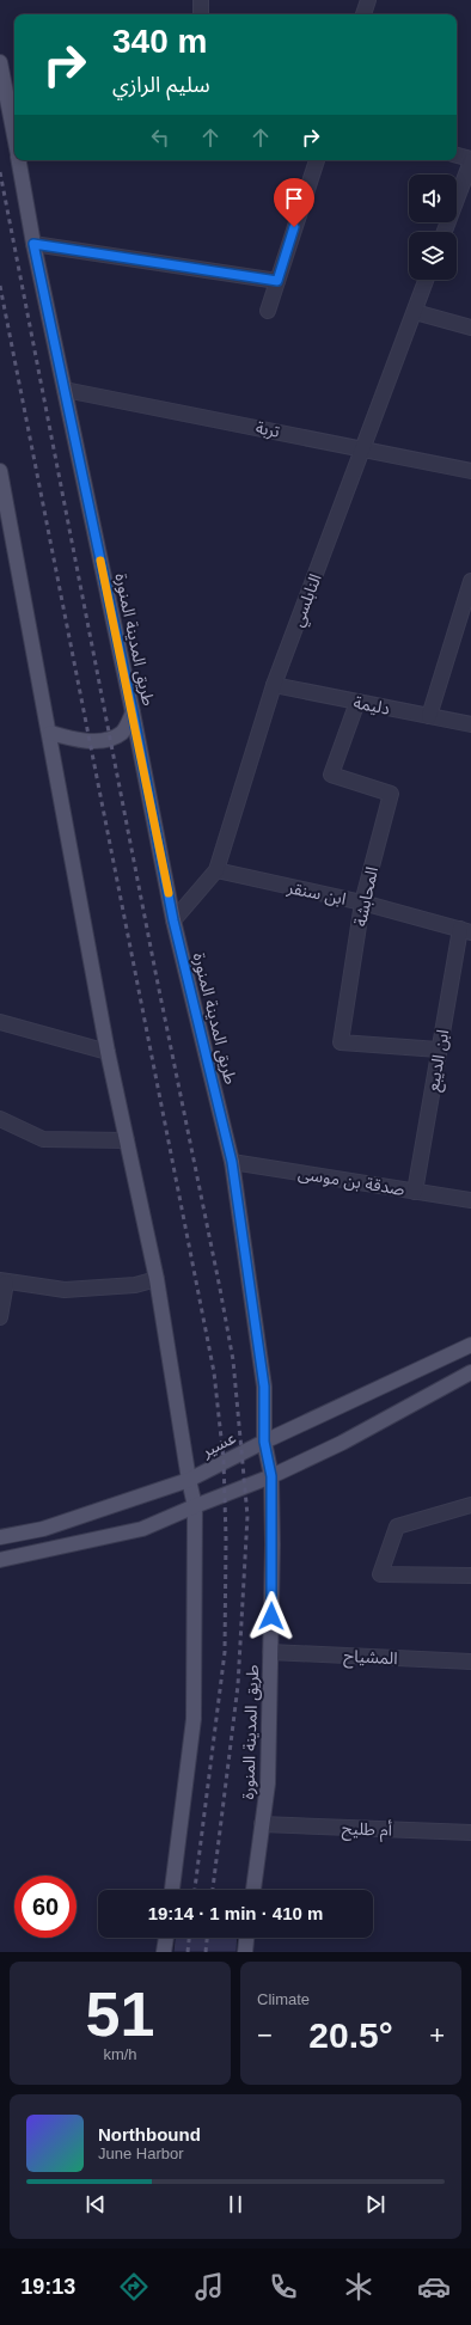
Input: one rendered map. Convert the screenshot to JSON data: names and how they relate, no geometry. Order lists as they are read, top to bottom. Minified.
{"streets":{"main road":["طريق المدينة المنورة","عسير"],"street":["تربة","النابلسي","دليمة","ابن سنقر","المحابشة","ابن الديبع","صدقة بن موسى","المشياح","أم طليح"]},"crossings":[["تربة","النابلسي"],["تربة","طريق المدينة المنورة"],["النابلسي","طريق المدينة المنورة"],["النابلسي","دليمة"],["النابلسي","ابن سنقر"],["طريق المدينة المنورة","صدقة بن موسى"],["طريق المدينة المنورة","عسير"],["طريق المدينة المنورة","المشياح"],["طريق المدينة المنورة","أم طليح"],["دليمة","المحابشة"],["ابن سنقر","المحابشة"],["ابن سنقر","ابن الديبع"],["المحابشة","ابن الديبع"],["ابن الديبع","صدقة بن موسى"]],"page":{"turn":["340 m","سليم الرازي"],"limit":"60","trip":"19:14 · 1 min · 410 m","tile":[["51","km/h"],"Climate"],"heat":["−","20.5°","+"],"song":["Northbound","June Harbor"],"tabs":"19:13"}}
